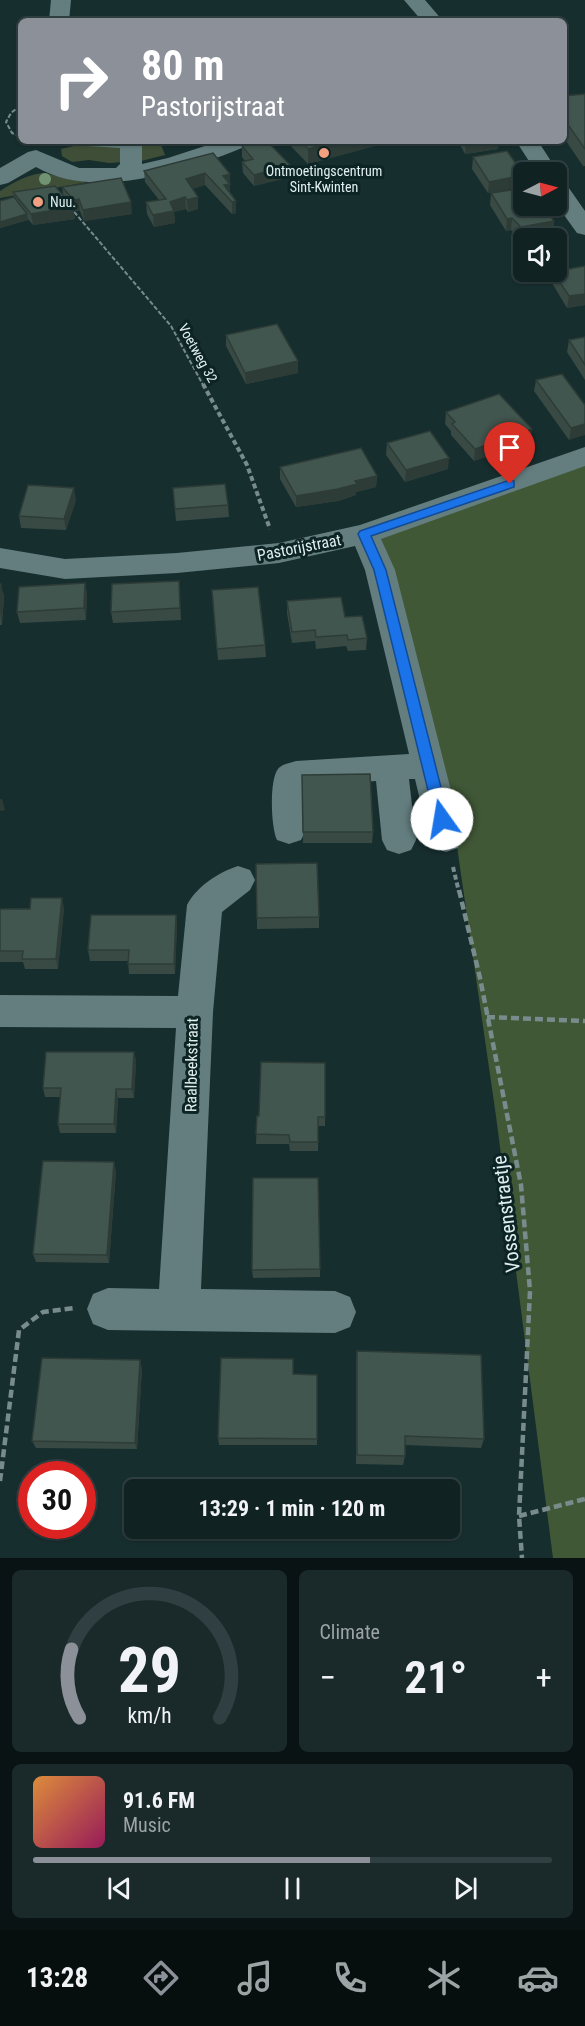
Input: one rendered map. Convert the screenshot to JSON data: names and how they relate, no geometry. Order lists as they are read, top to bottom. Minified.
{"streets":{"street":["Pastorijstraat","Raalbeekstraat"],"path":["Voetweg 32","Vossenstraetje"]},"crossings":[["Voetweg 32","Pastorijstraat"]],"places":["Ontmoetingscentrum Sint-Kwinten","Nuu."],"north":"right","page":{"turn":["80 m","Pastorijstraat"],"limit":"30","trip":"13:29 · 1 min · 120 m","tile":"Climate","heat":["−","21°","+"],"song":["91.6 FM","Music"],"tabs":"13:28","gauge":["29","km/h"]}}
